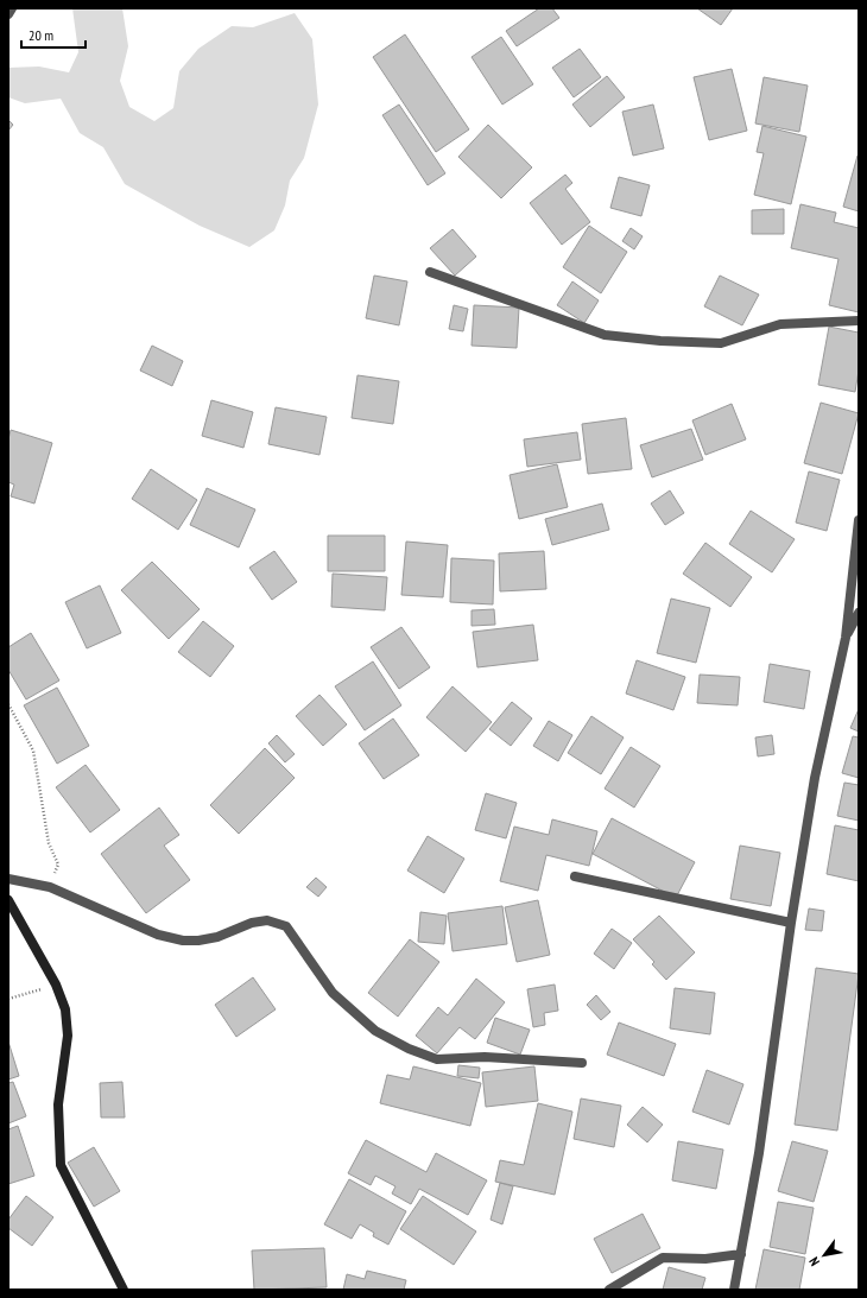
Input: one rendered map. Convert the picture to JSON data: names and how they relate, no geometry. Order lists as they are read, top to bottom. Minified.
{"scale_bar":"20 m","north":"bottom left"}
